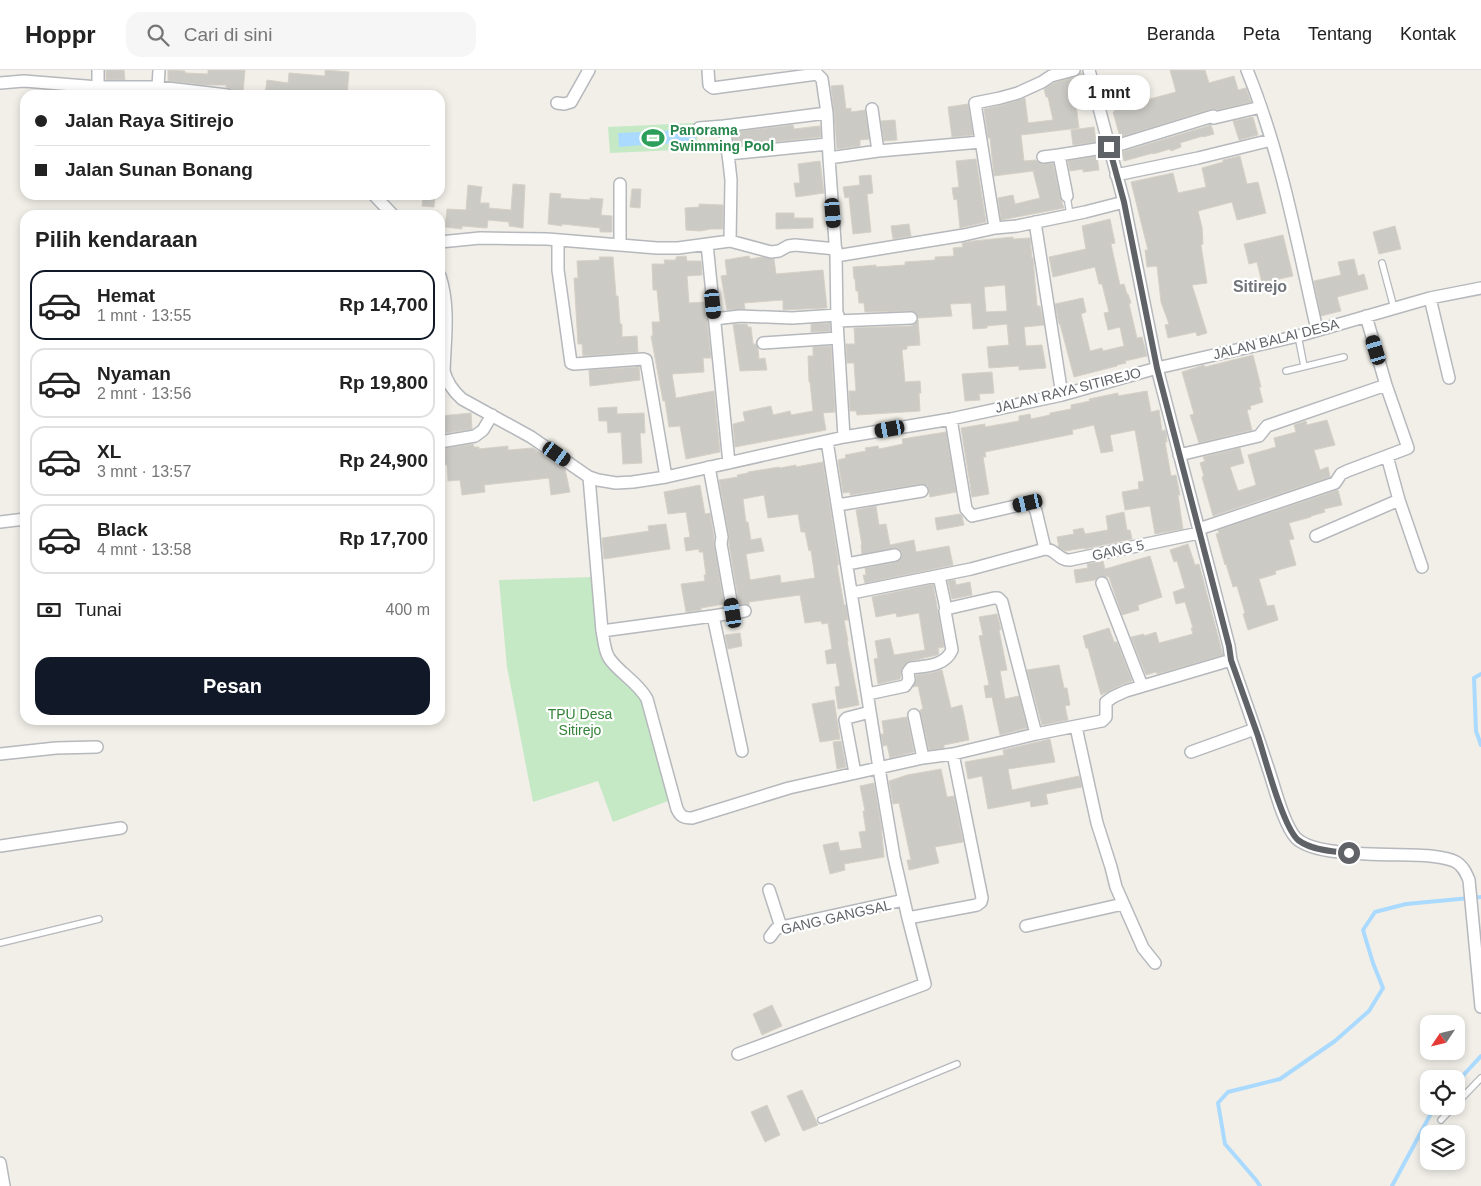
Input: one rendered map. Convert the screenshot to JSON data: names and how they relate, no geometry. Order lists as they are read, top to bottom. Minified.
{"streets":{"street":["JALAN BALAI DESA","JALAN RAYA SITIREJO","GANG 5","GANG GANGSAL"]},"crossings":[["JALAN BALAI DESA","JALAN RAYA SITIREJO"],["JALAN RAYA SITIREJO","GANG 5"]],"districts":["Sitirejo"],"parks":["TPU Desa Sitirejo"],"places":{"sports":["Panorama Swimming Pool"]},"north":"bottom left","page":{"header":"Hoppr","search":"Cari di sini","nav":["Beranda","Peta","Tentang","Kontak"],"bubble":"1 mnt","banner":["Jalan Raya Sitirejo","Jalan Sunan Bonang"],"heading":"Pilih kendaraan","list":[{"name":"Hemat","note":"1 mnt · 13:55","value":"Rp 14,700"},{"name":"Nyaman","note":"2 mnt · 13:56","value":"Rp 19,800"},{"name":"XL","note":"3 mnt · 13:57","value":"Rp 24,900"},{"name":"Black","note":"4 mnt · 13:58","value":"Rp 17,700"}],"pay":["Tunai","400 m"],"buttons":"Pesan"}}
